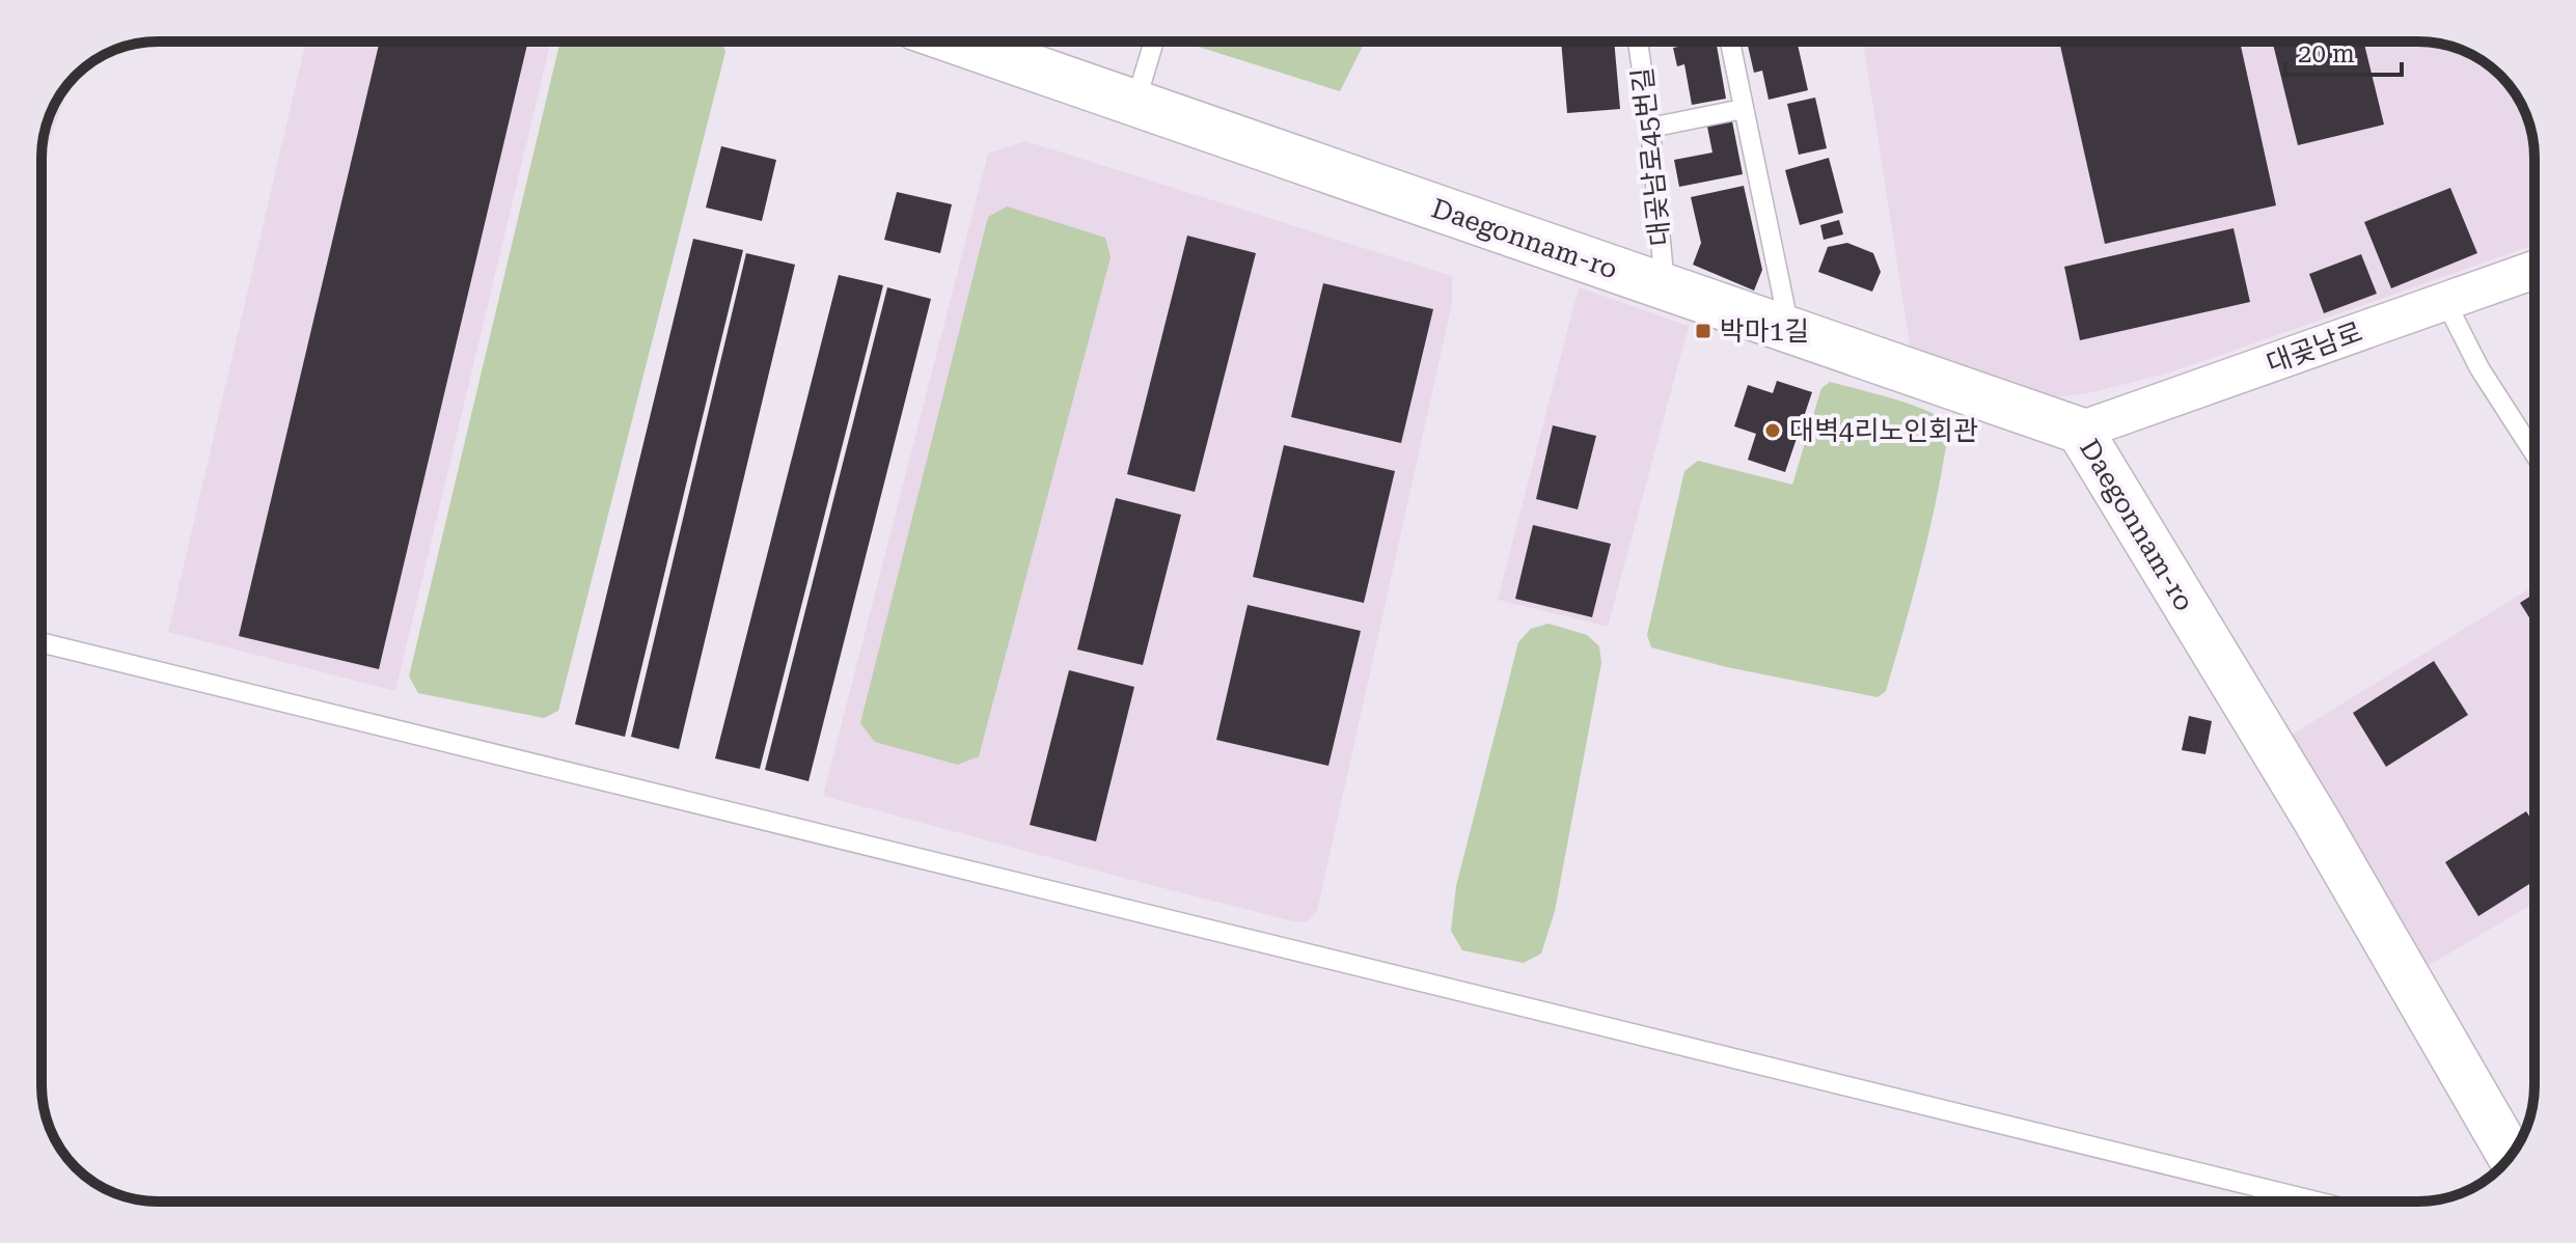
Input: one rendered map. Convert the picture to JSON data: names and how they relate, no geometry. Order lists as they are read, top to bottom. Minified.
{"streets":{"street":["Daegonnam-ro","대곶남로"],"lane":["대곶남로45번길"]},"crossings":[["대곶남로45번길","Daegonnam-ro"],["Daegonnam-ro","대곶남로"]],"places":{"transit":["박마1길"],"other":["대벽4리노인회관"]},"scale_bar":"20 m"}
